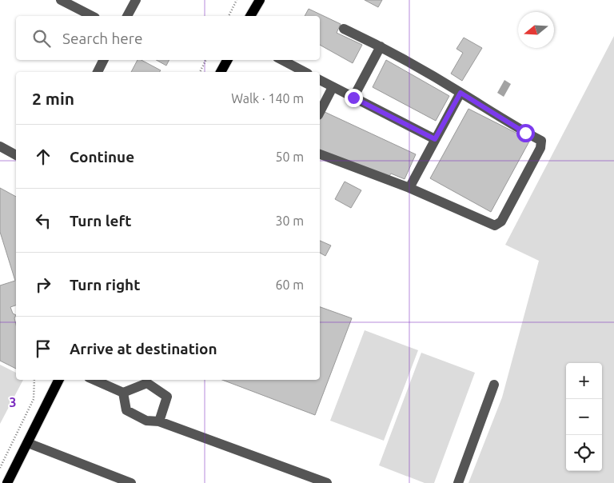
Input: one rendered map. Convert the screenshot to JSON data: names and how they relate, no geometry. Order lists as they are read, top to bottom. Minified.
{"north":"left","page":{"search":"Search here","heading":["2 min","Walk · 140 m"],"list":[["Continue","50 m"],["Turn left","30 m"],["Turn right","60 m"],"Arrive at destination"],"map_buttons":["+","−"]},"grid":{"rows":["3"]}}
